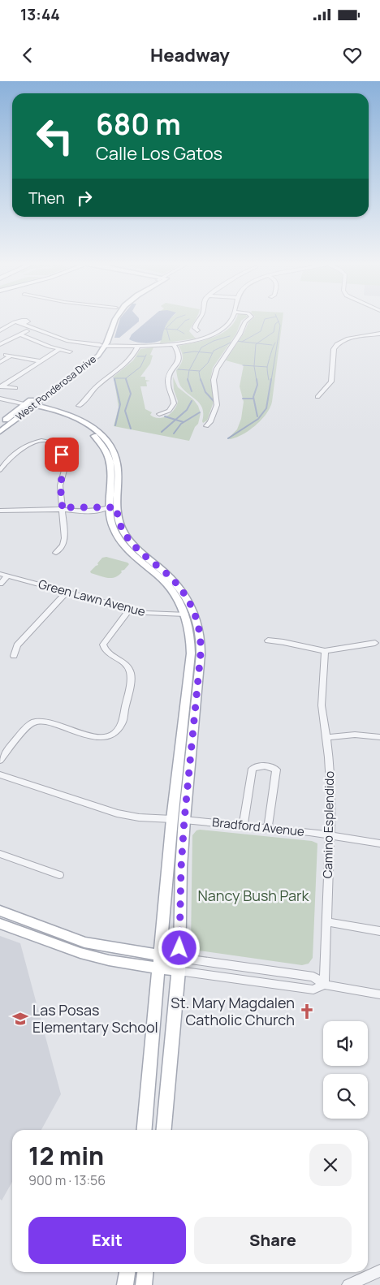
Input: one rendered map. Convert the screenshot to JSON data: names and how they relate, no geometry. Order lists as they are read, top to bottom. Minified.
{"streets":{"main road":["West Ponderosa Drive"],"street":["Green Lawn Avenue","Camino Esplendido","Bradford Avenue"]},"crossings":[["Camino Esplendido","Bradford Avenue"]],"parks":["Nancy Bush Park"],"places":{"church":["St. Mary Magdalen Catholic Church"],"school or university":["Las Posas Elementary School"]},"page":{"status":"13:44","header":"Headway","turn":["680 m","Calle Los Gatos"],"then":"Then","heading":["12 min","900 m · 13:56"],"buttons":["Exit","Share"]}}
